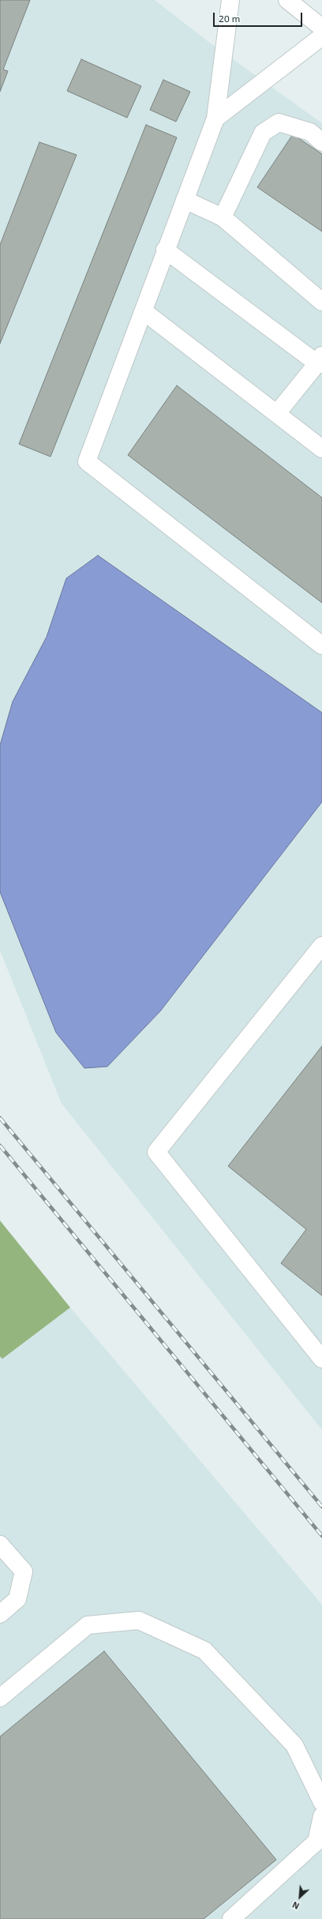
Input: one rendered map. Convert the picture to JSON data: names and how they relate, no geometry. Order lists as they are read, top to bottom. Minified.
{"scale_bar":"20 m","north":"bottom left"}
